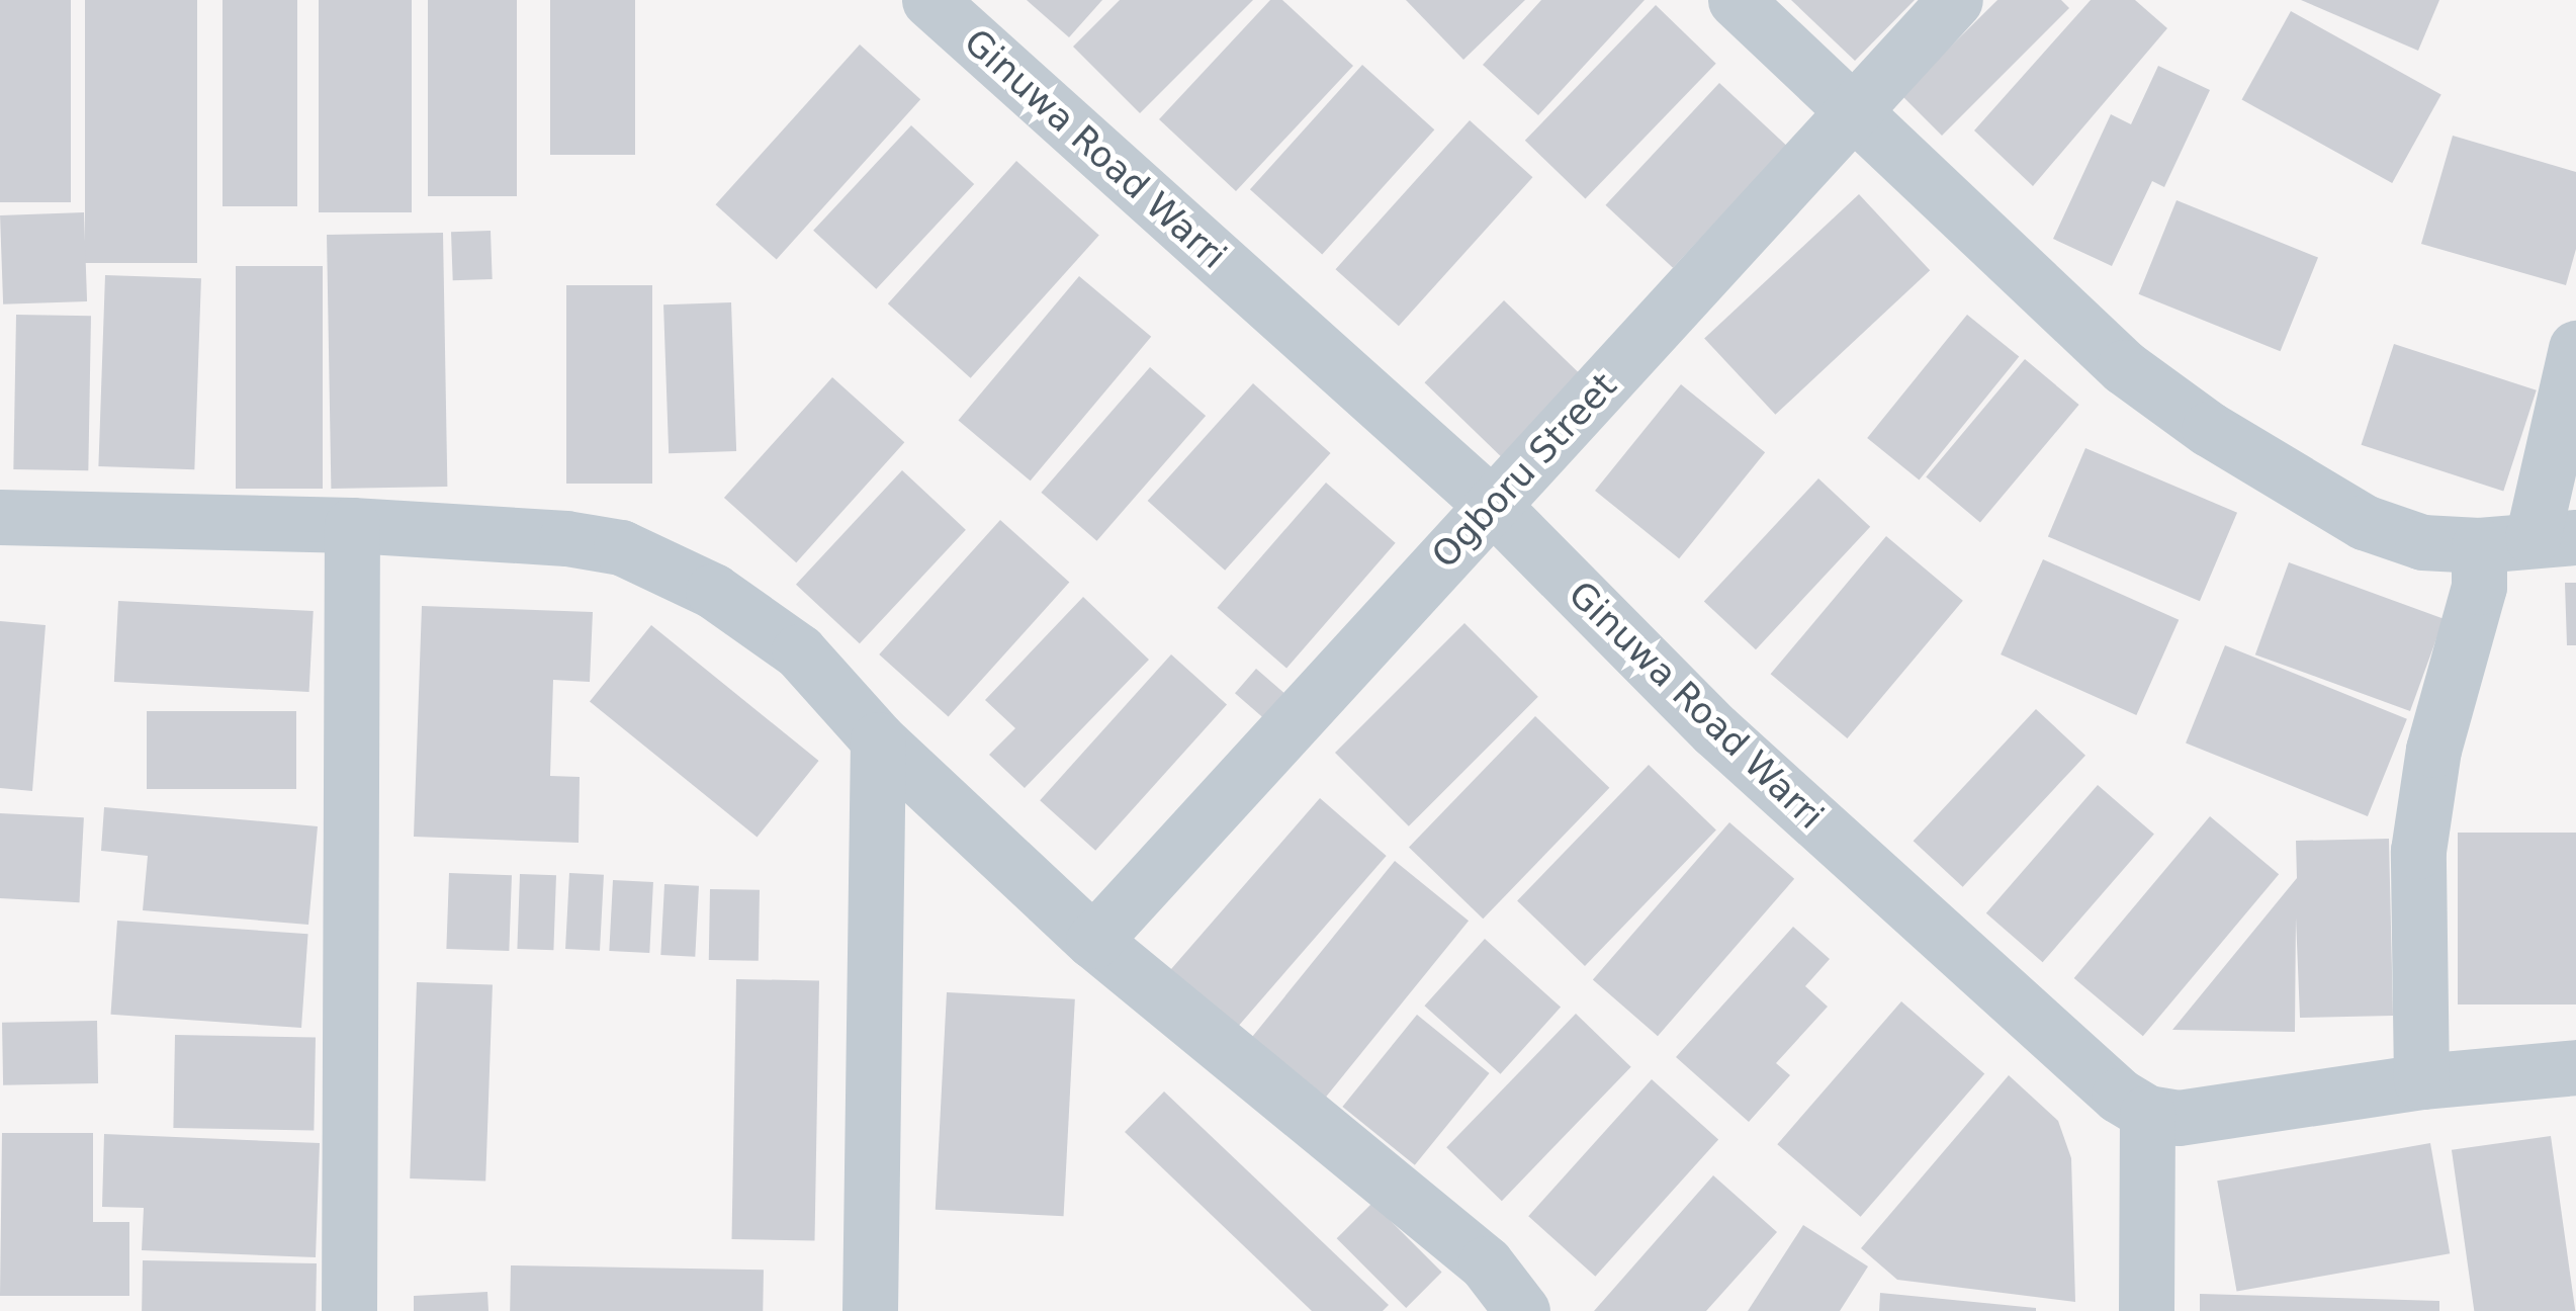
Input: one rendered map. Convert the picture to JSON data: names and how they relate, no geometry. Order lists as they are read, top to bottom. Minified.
{"streets":{"street":["Ginuwa Road Warri","Ogboru Street"]},"crossings":[["Ginuwa Road Warri","Ogboru Street"]]}
